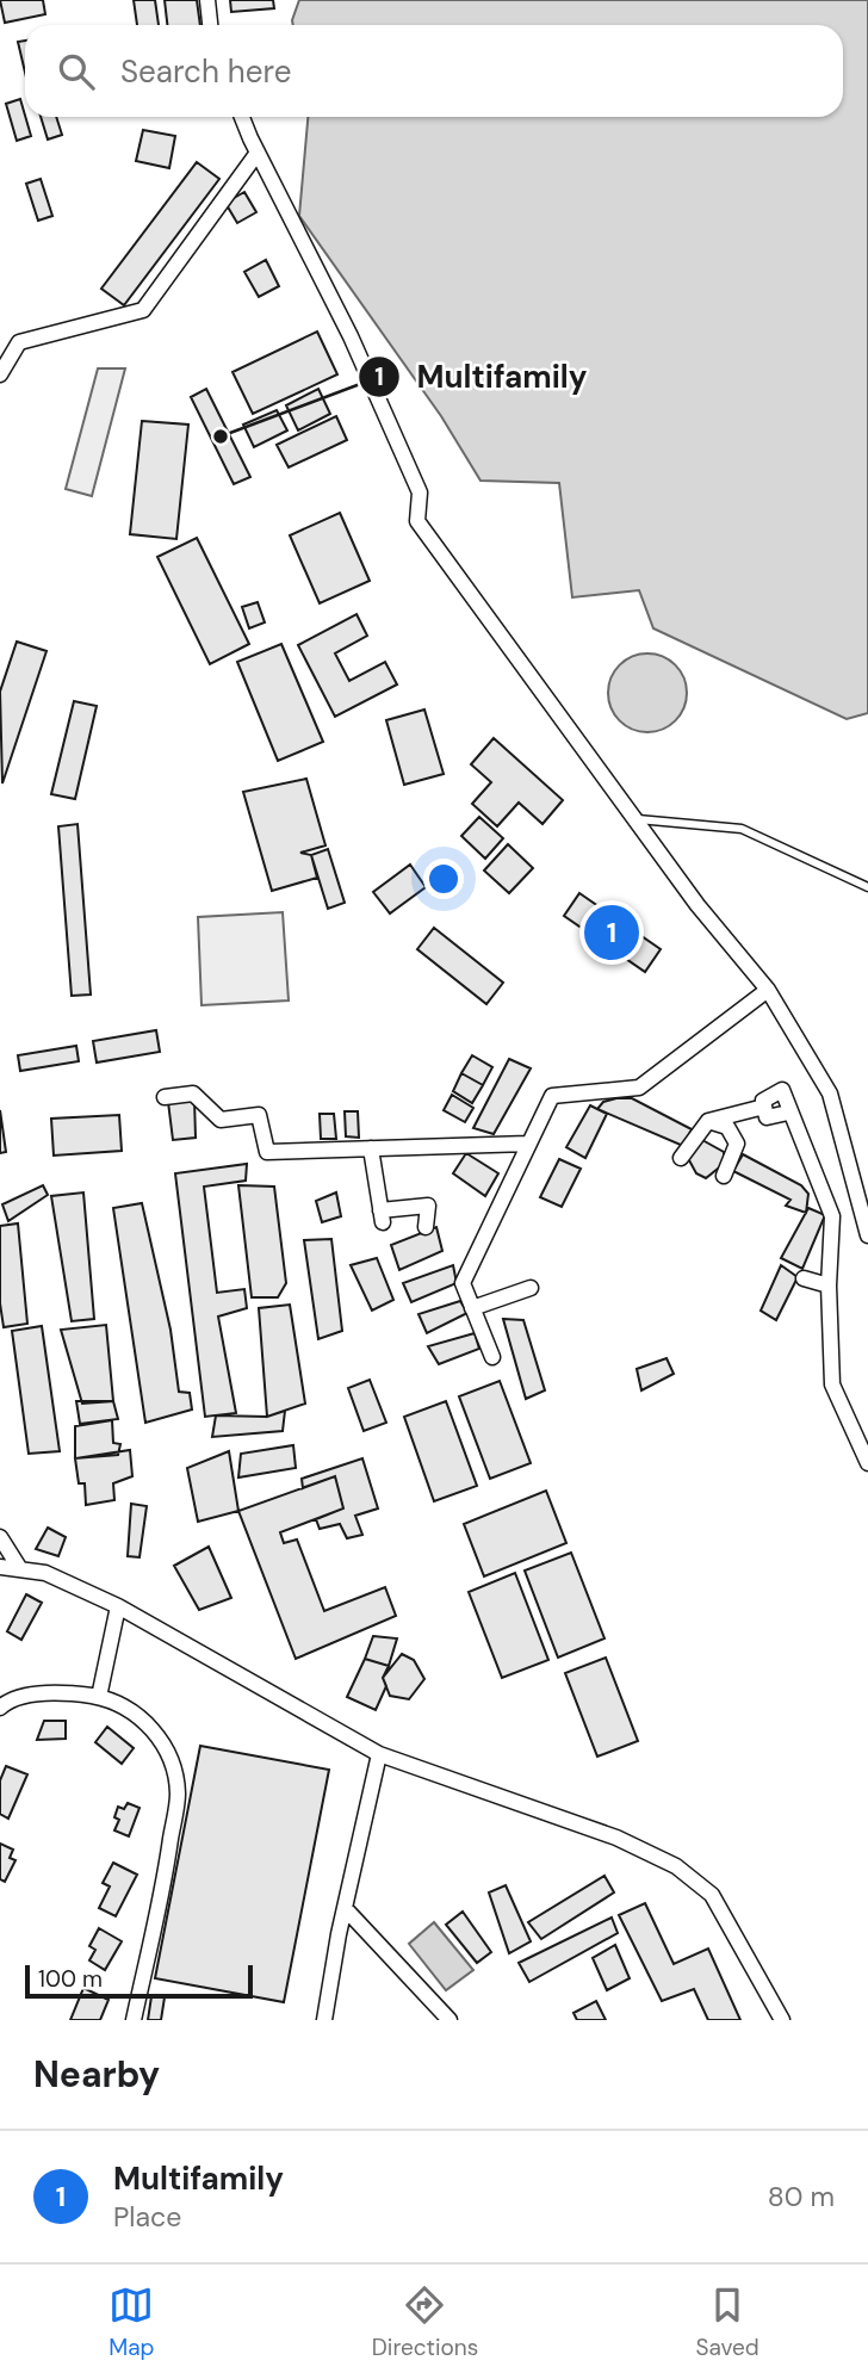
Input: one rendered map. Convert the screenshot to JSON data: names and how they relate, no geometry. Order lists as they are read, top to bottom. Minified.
{"places":["Multifamily"],"scale_bar":"100 m","page":{"search":"Search here","pins":"1","scale":"100 m","heading":"Nearby","list":[{"mark":"1","name":"Multifamily","note":"Place","value":"80 m"}],"nav":["Map","Directions","Saved"]}}
